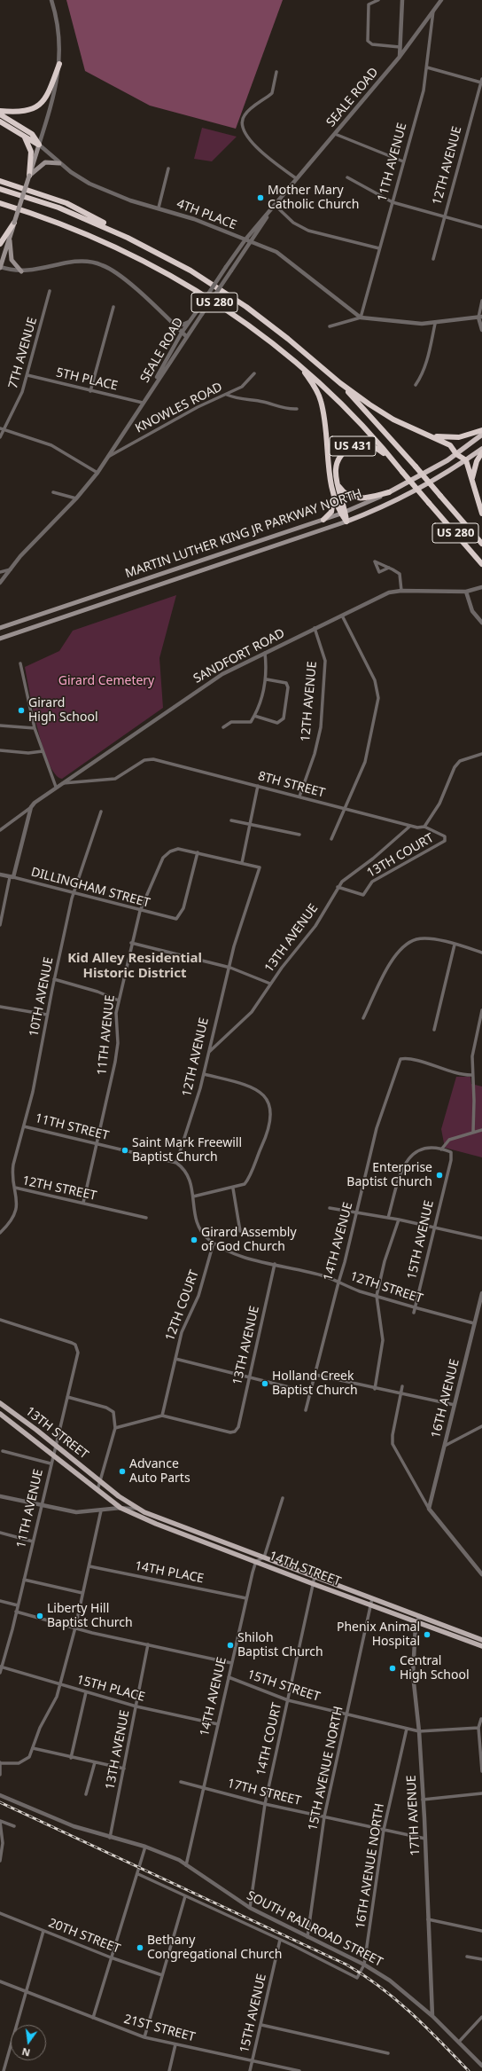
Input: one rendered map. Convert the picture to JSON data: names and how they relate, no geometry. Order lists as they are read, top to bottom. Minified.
{"streets":{"highway":["US 280","US 431","MARTIN LUTHER KING JR PARKWAY NORTH"],"main road":["13TH STREET","14TH STREET"],"street":["SEALE ROAD","11TH AVENUE","12TH AVENUE","4TH PLACE","7TH AVENUE","5TH PLACE","KNOWLES ROAD","SANDFORT ROAD","8TH STREET","13TH COURT","DILLINGHAM STREET","13TH AVENUE","10TH AVENUE","11TH STREET","12TH STREET","15TH AVENUE","14TH AVENUE","12TH COURT","16TH AVENUE","14TH PLACE","15TH STREET","15TH PLACE","14TH COURT","15TH AVENUE NORTH","17TH STREET","17TH AVENUE","16TH AVENUE NORTH","SOUTH RAILROAD STREET","20TH STREET","21ST STREET"]},"crossings":[["SEALE ROAD","11TH AVENUE"],["SEALE ROAD","4TH PLACE"],["SEALE ROAD","5TH PLACE"],["SEALE ROAD","KNOWLES ROAD"],["11TH AVENUE","12TH AVENUE"],["11TH AVENUE","4TH PLACE"],["11TH AVENUE","DILLINGHAM STREET"],["11TH AVENUE","11TH STREET"],["11TH AVENUE","12TH STREET"],["11TH AVENUE","13TH STREET"],["11TH AVENUE","14TH STREET"],["11TH AVENUE","15TH PLACE"],["12TH AVENUE","SANDFORT ROAD"],["12TH AVENUE","8TH STREET"],["12TH AVENUE","13TH AVENUE"],["12TH AVENUE","11TH STREET"],["US 280","US 431"],["7TH AVENUE","5TH PLACE"],["SANDFORT ROAD","8TH STREET"],["8TH STREET","13TH COURT"],["8TH STREET","13TH AVENUE"],["13TH COURT","13TH AVENUE"],["DILLINGHAM STREET","10TH AVENUE"],["13TH AVENUE","12TH STREET"],["13TH AVENUE","12TH COURT"],["13TH AVENUE","15TH PLACE"],["13TH AVENUE","SOUTH RAILROAD STREET"],["10TH AVENUE","11TH STREET"],["10TH AVENUE","12TH STREET"],["12TH STREET","15TH AVENUE"],["12TH STREET","14TH AVENUE"],["12TH STREET","12TH COURT"],["12TH STREET","16TH AVENUE"],["15TH AVENUE","21ST STREET"],["14TH AVENUE","14TH STREET"],["14TH AVENUE","14TH PLACE"],["14TH AVENUE","15TH STREET"],["14TH AVENUE","15TH PLACE"],["14TH AVENUE","17TH STREET"],["14TH AVENUE","SOUTH RAILROAD STREET"],["14TH STREET","14TH COURT"],["14TH STREET","15TH AVENUE NORTH"],["14TH STREET","17TH AVENUE"],["15TH STREET","14TH COURT"],["15TH STREET","15TH AVENUE NORTH"],["15TH STREET","17TH AVENUE"],["15TH STREET","16TH AVENUE NORTH"],["14TH COURT","17TH STREET"],["14TH COURT","SOUTH RAILROAD STREET"],["15TH AVENUE NORTH","17TH STREET"],["15TH AVENUE NORTH","SOUTH RAILROAD STREET"],["17TH STREET","17TH AVENUE"],["17TH STREET","16TH AVENUE NORTH"],["17TH AVENUE","SOUTH RAILROAD STREET"],["16TH AVENUE NORTH","SOUTH RAILROAD STREET"]],"districts":["Kid Alley Residential Historic District"],"parks":["Girard Cemetery"],"places":["Mother Mary Catholic Church","Girard High School","Saint Mark Freewill Baptist Church","Enterprise Baptist Church","Girard Assembly of God Church","Holland Creek Baptist Church","Advance Auto Parts","Liberty Hill Baptist Church","Phenix Animal Hospital","Shiloh Baptist Church","Central High School","Bethany Congregational Church"],"north":"bottom"}
